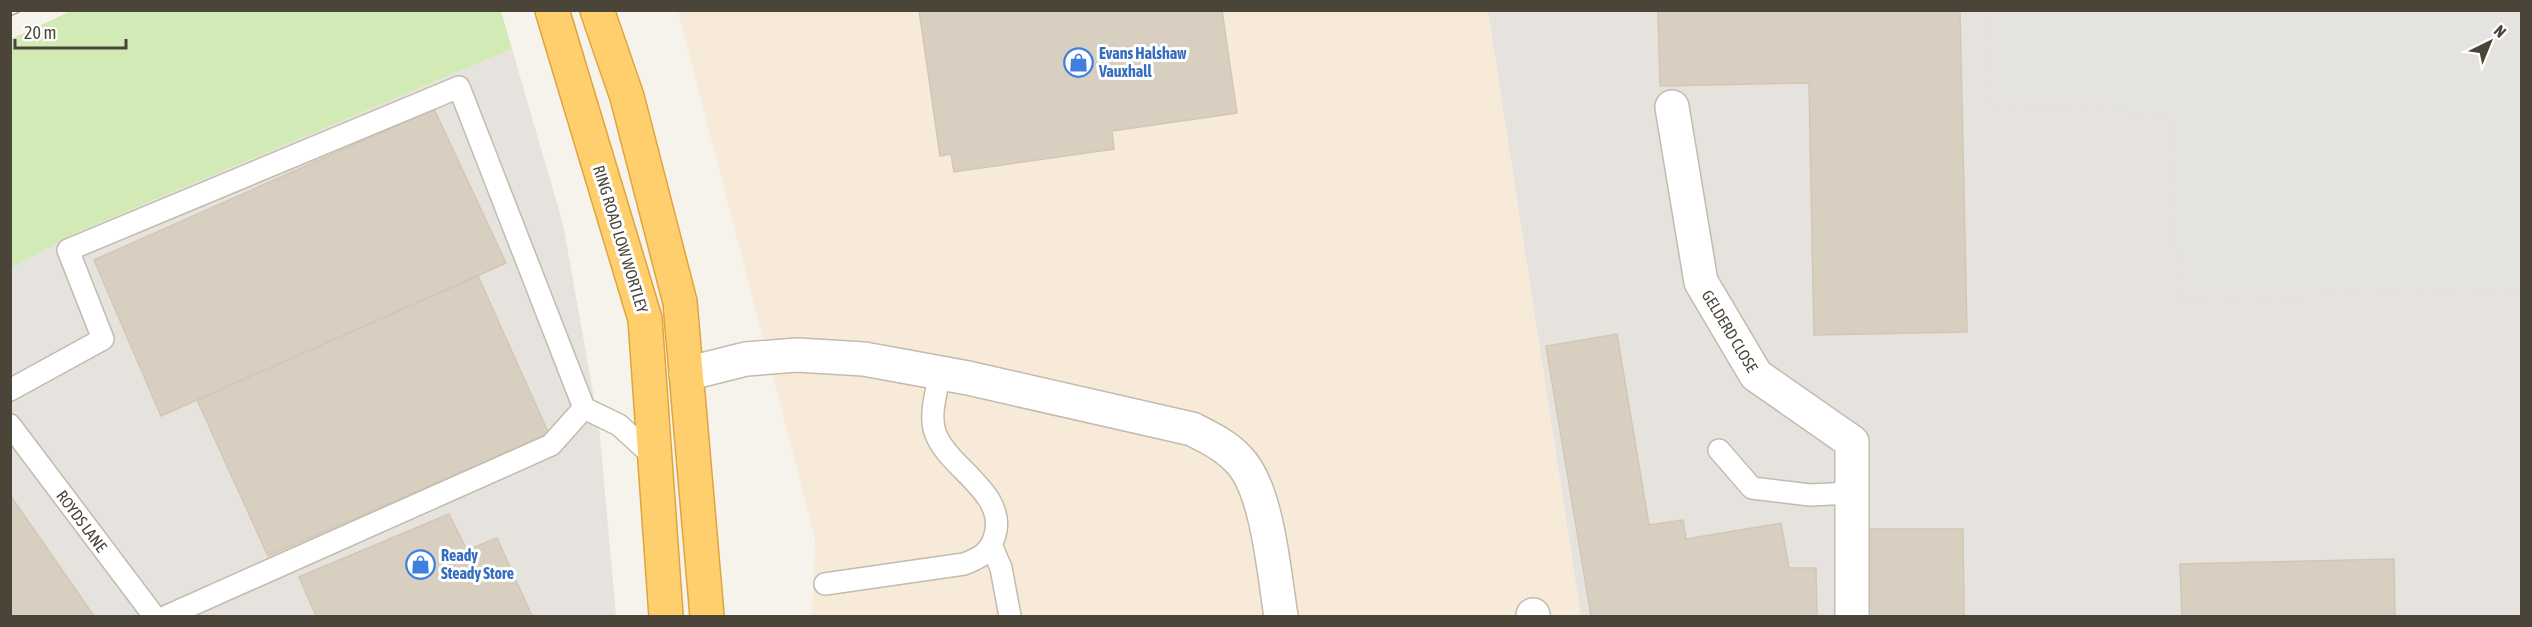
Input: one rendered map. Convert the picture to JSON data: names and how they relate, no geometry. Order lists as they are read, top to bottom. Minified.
{"streets":{"highway":["RING ROAD LOW WORTLEY"],"street":["GELDERD CLOSE"],"lane":["ROYDS LANE"]},"places":{"shop":["Evans Halshaw Vauxhall","Ready Steady Store"]},"scale_bar":"20 m","north":"top right"}
